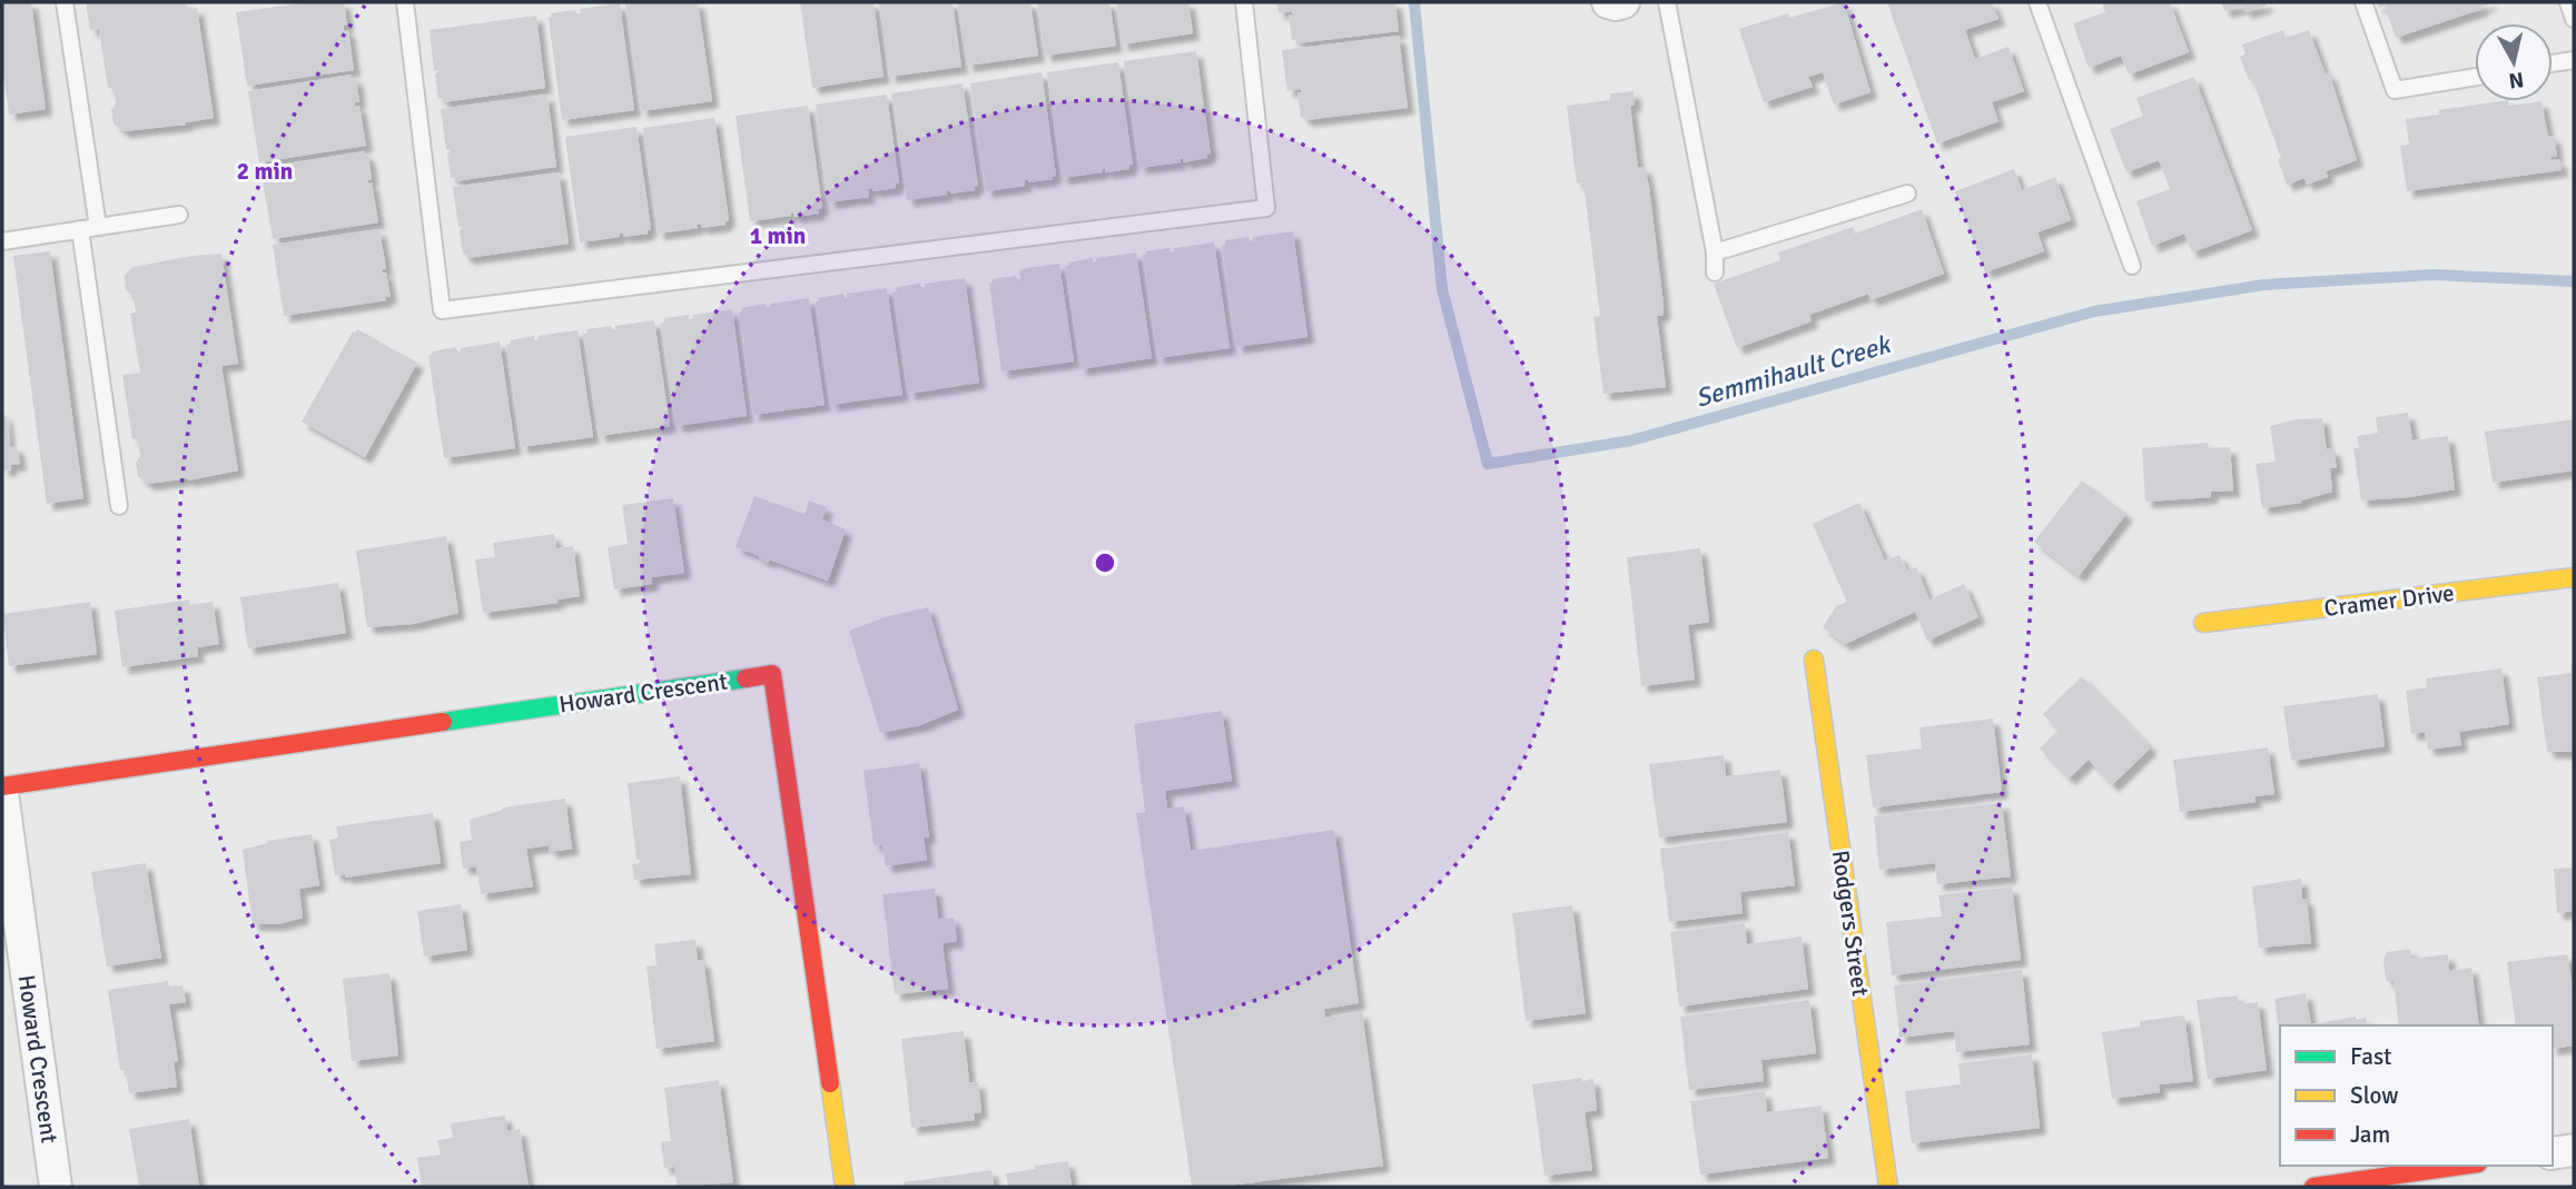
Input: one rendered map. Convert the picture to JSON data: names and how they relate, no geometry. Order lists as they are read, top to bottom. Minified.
{"streets":{"street":["Cramer Drive","Howard Crescent","Rodgers Street"]},"water":["Semmihault Creek"],"legend":["Fast","Slow","Jam"],"north":"bottom","rings":["2 min","1 min"]}
